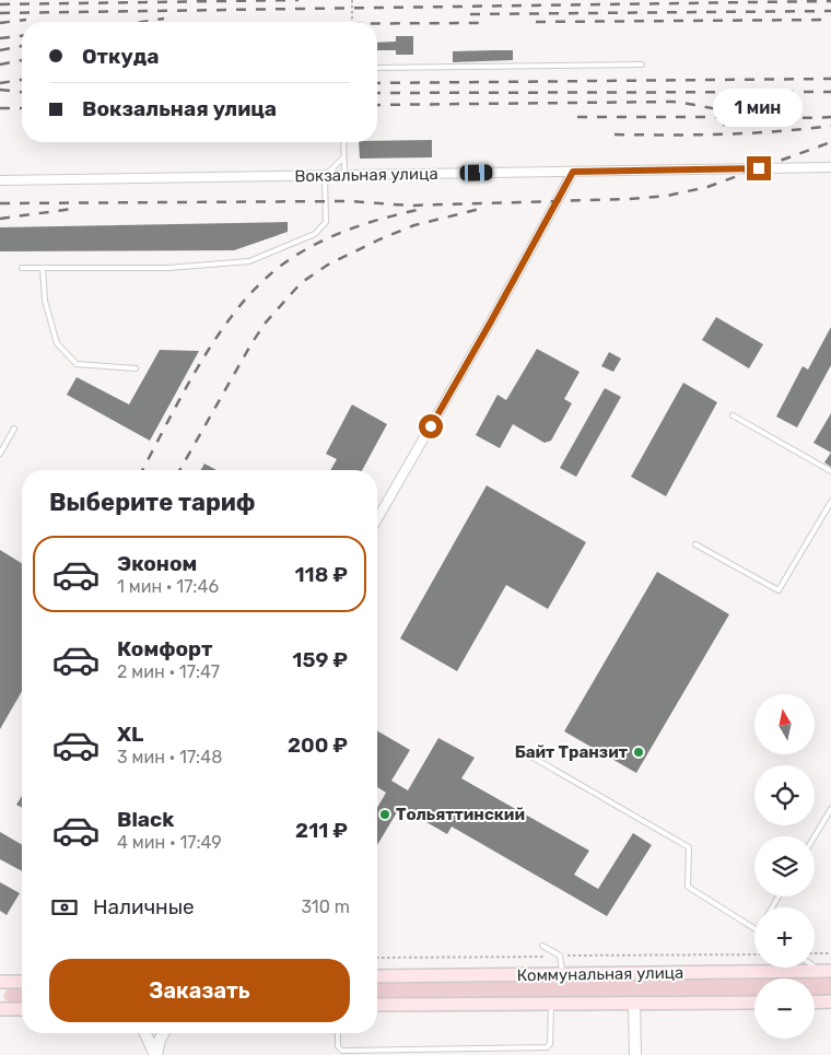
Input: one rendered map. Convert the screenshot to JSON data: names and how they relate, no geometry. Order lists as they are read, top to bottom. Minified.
{"streets":{"main road":["Коммунальная улица"],"street":["Вокзальная улица"]},"places":["Байт Транзит","Тольяттинский"],"north":"top","page":{"banner":["Откуда","Вокзальная улица"],"bubble":"1 мин","heading":"Выберите тариф","list":[{"name":"Эконом","note":"1 мин · 17:46","value":"118 ₽"},{"name":"Комфорт","note":"2 мин · 17:47","value":"159 ₽"},{"name":"XL","note":"3 мин · 17:48","value":"200 ₽"},{"name":"Black","note":"4 мин · 17:49","value":"211 ₽"}],"map_buttons":["+","−"],"pay":["Наличные","310 m"],"buttons":"Заказать"}}
